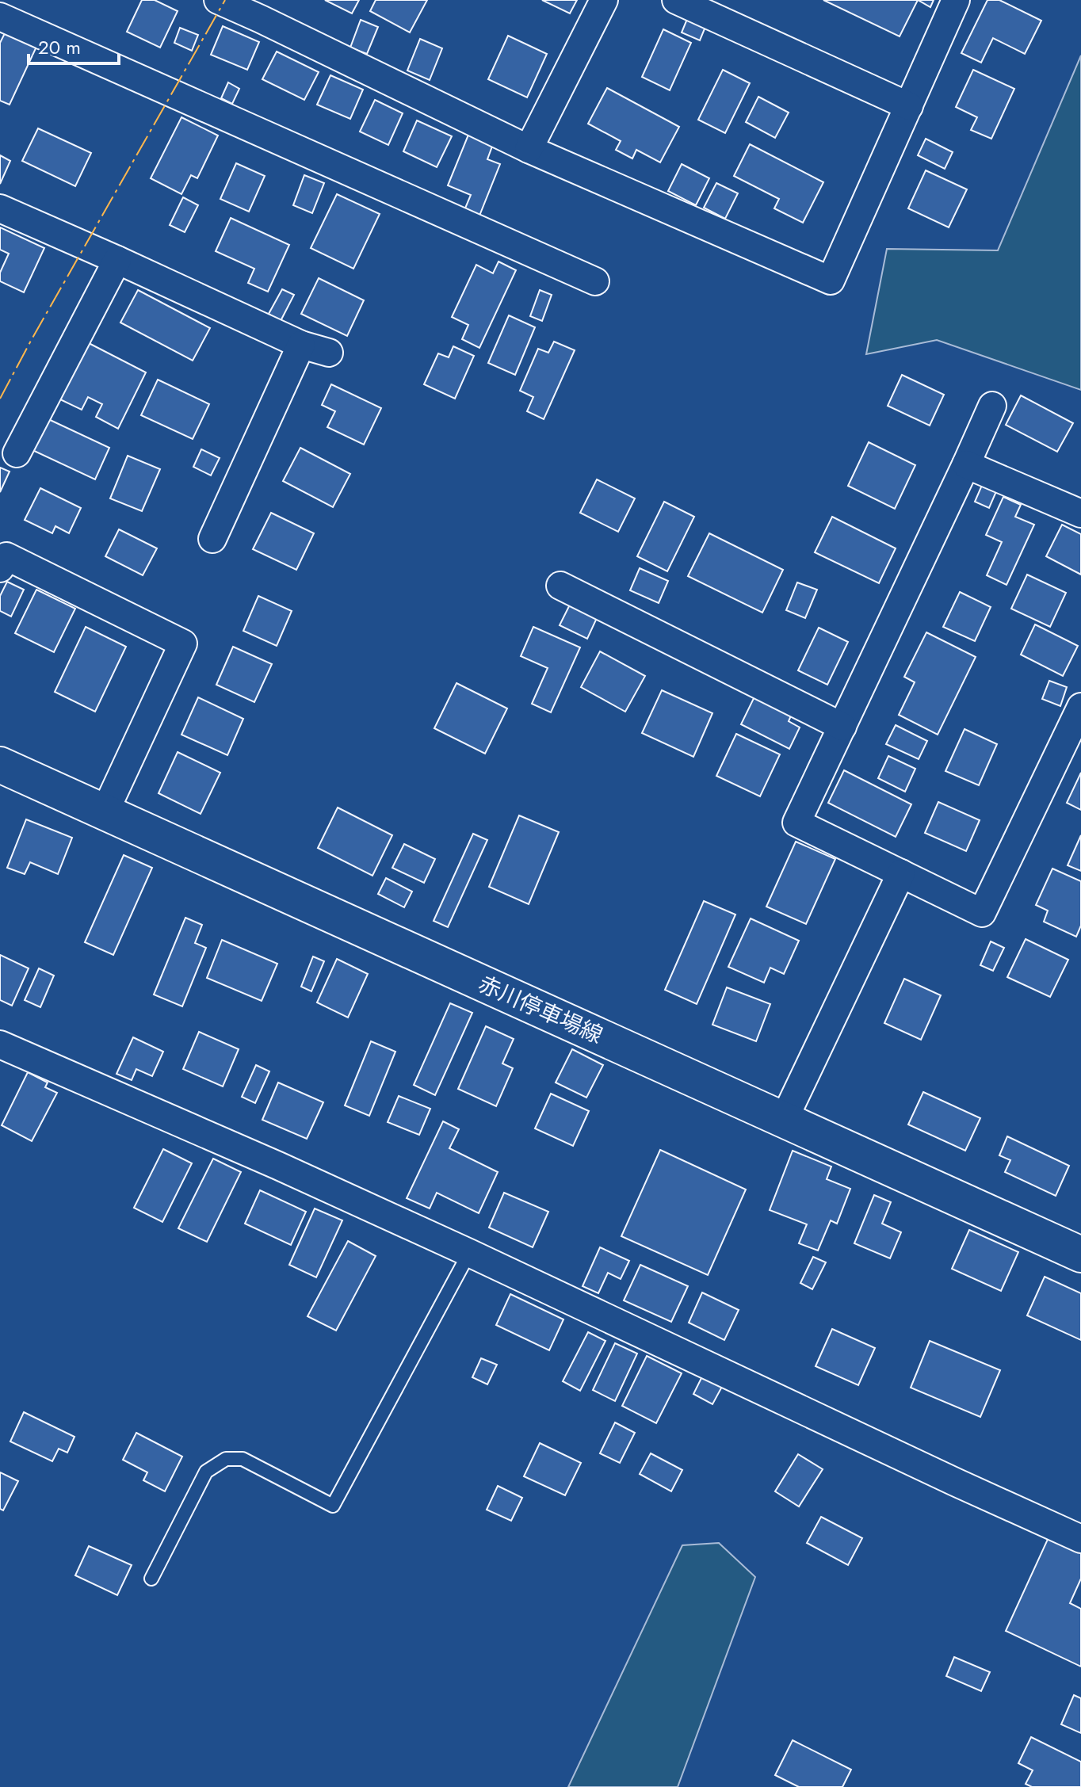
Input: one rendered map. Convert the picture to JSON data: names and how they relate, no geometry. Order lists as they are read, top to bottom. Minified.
{"streets":{"main road":["赤川停車場線"]},"scale_bar":"20 m"}
